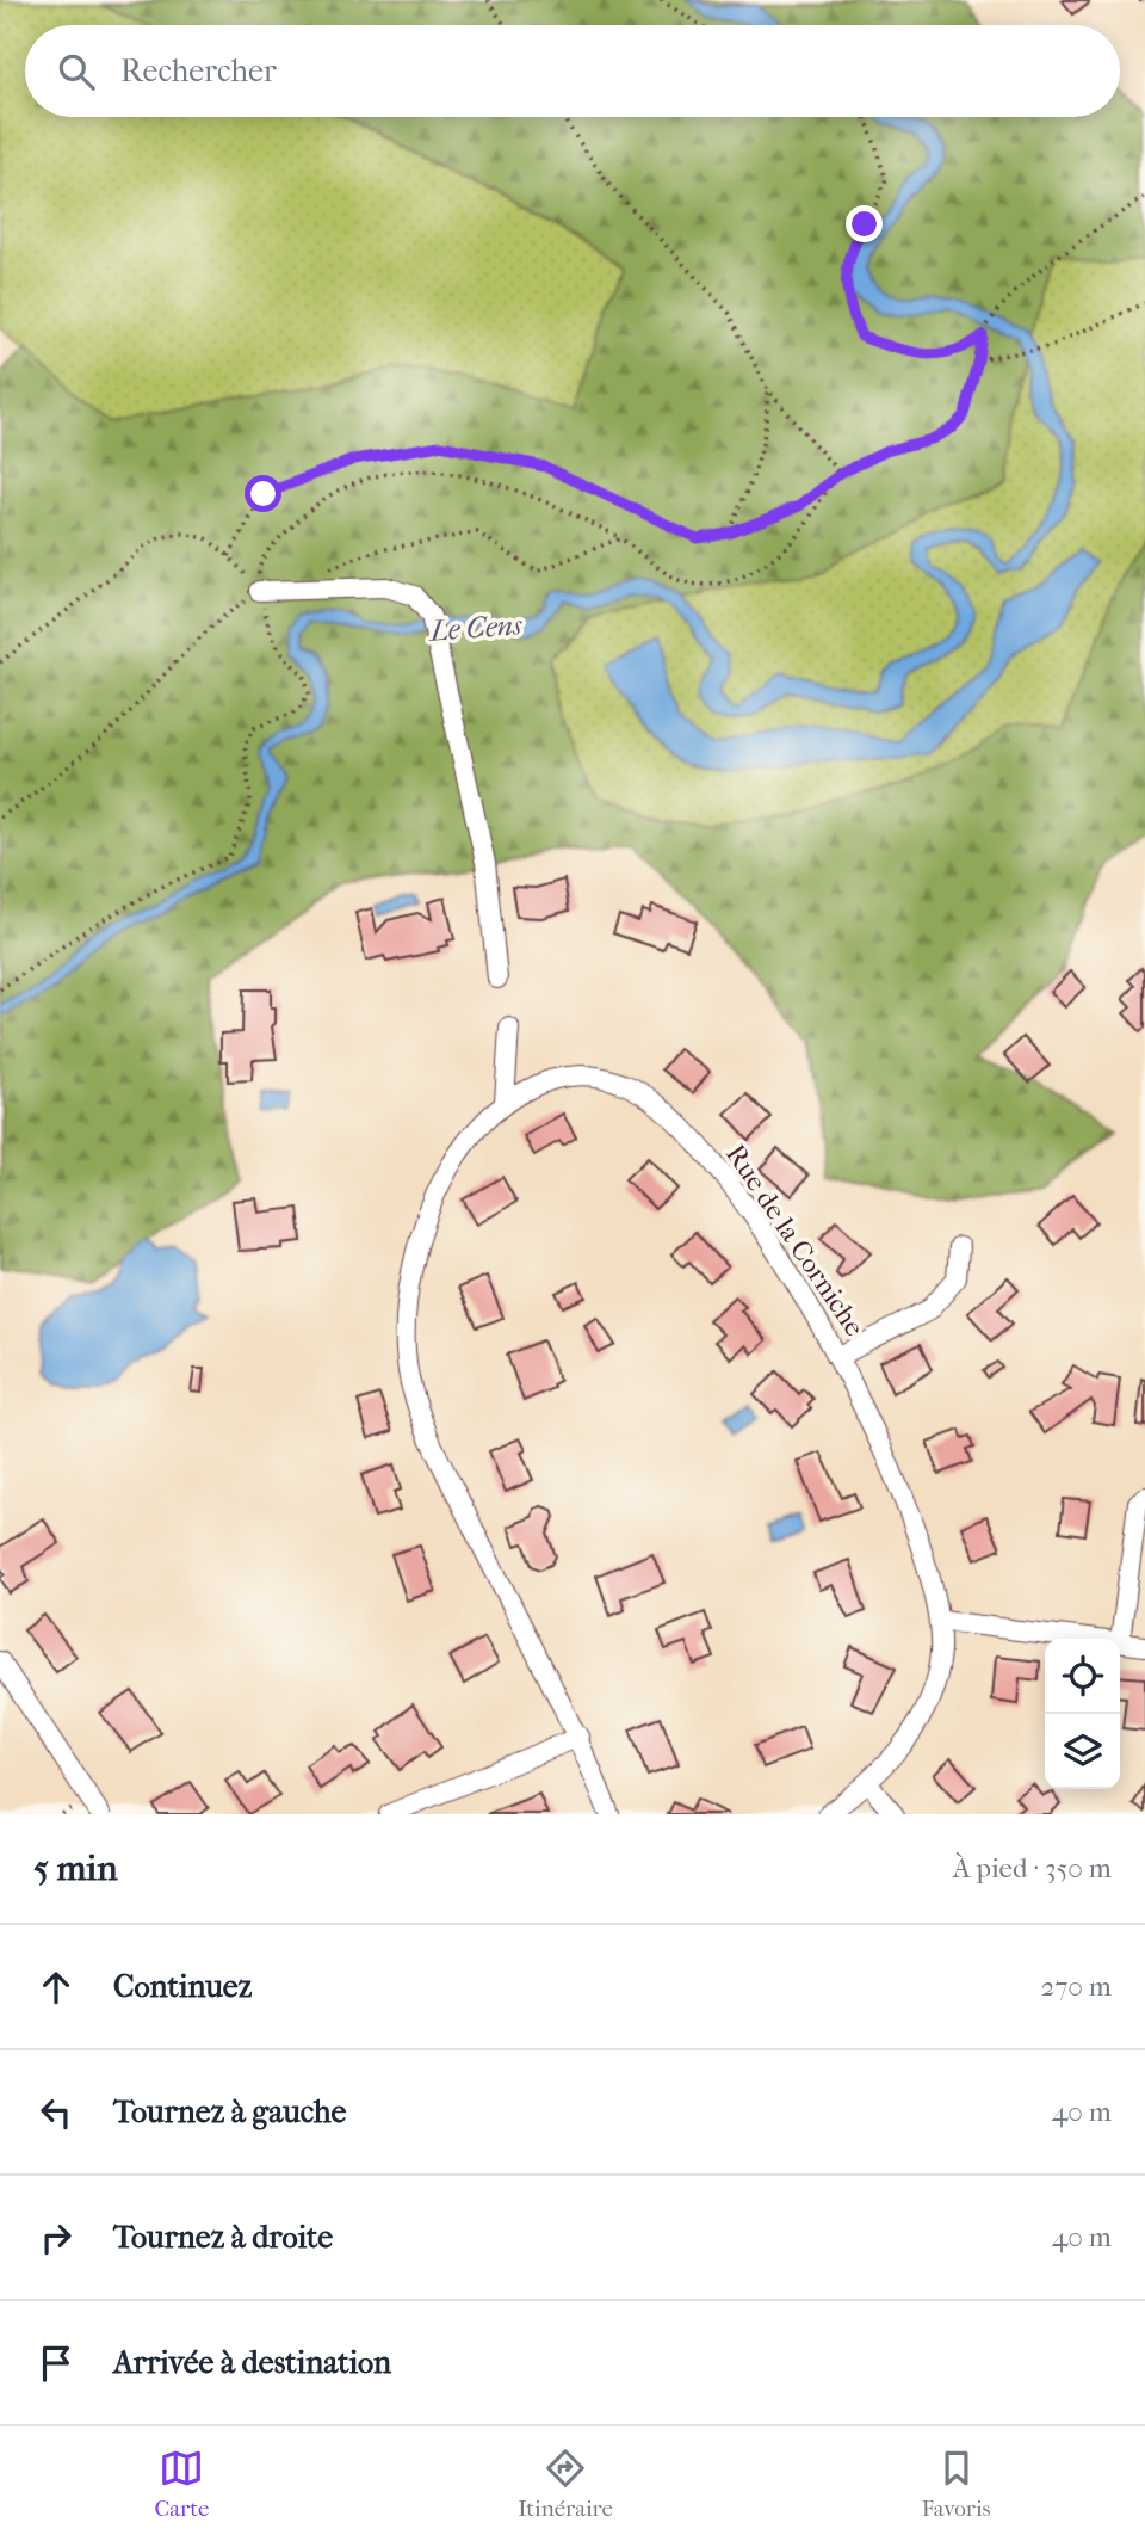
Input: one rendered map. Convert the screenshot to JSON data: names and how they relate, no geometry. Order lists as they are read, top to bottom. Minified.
{"streets":{"street":["Rue de la Corniche"]},"water":["Le Cens"],"page":{"search":"Rechercher","heading":["5 min","À pied · 350 m"],"list":[["Continuez","270 m"],["Tournez à gauche","40 m"],["Tournez à droite","40 m"],"Arrivée à destination"],"nav":["Carte","Itinéraire","Favoris"]}}
